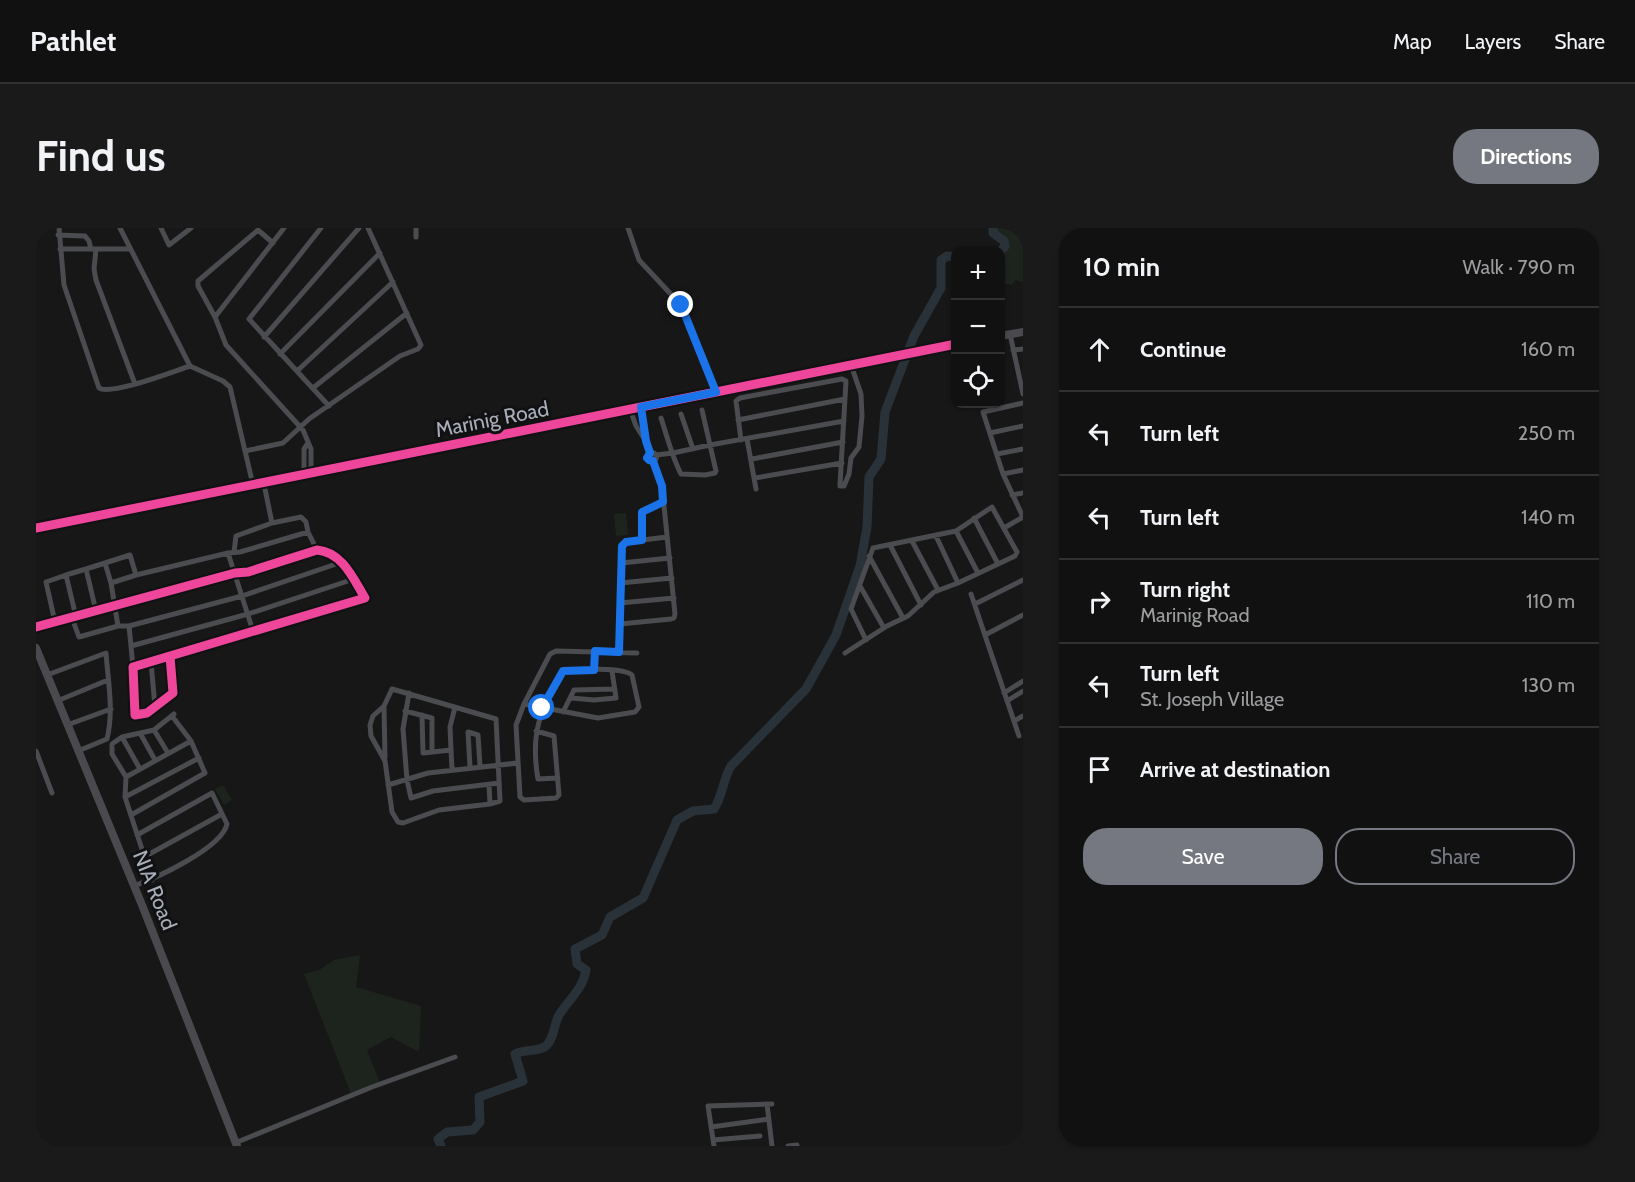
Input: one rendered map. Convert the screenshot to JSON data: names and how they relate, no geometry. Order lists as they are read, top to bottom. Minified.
{"streets":{"street":["Marinig Road","NIA Road"]},"page":{"header":"Pathlet","nav":["Map","Layers","Share"],"buttons":["Directions",["Save","Share"]],"title":"Find us","heading":["10 min","Walk · 790 m"],"map_buttons":["+","−"],"list":[["Continue","160 m"],["Turn left","250 m"],["Turn left","140 m"],["Turn right","Marinig Road","110 m"],["Turn left","St. Joseph Village","130 m"],"Arrive at destination"]}}
